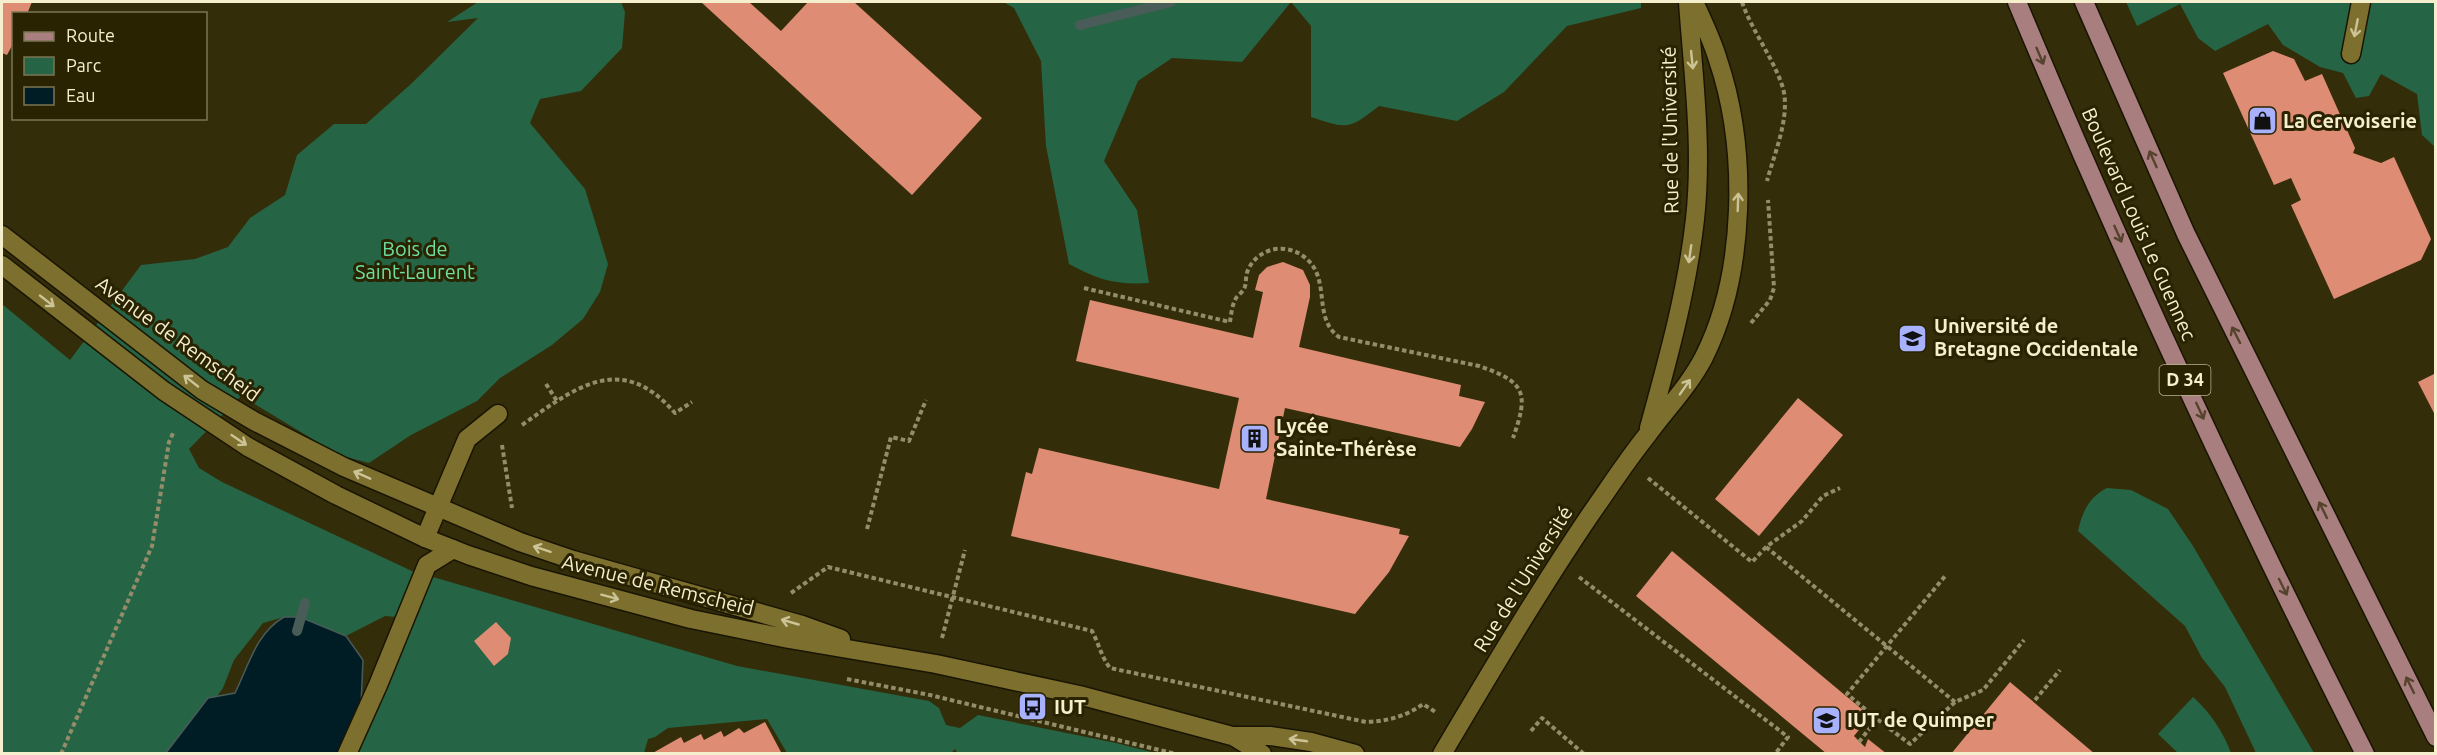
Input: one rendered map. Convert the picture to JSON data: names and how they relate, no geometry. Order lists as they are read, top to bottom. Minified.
{"streets":{"main road":["Boulevard Louis Le Guennec","D 34"],"street":["Rue de l'Université","Avenue de Remscheid"]},"parks":["Bois de Saint-Laurent"],"places":{"shop":["La Cervoiserie"],"school or university":["Université de Bretagne Occidentale","IUT de Quimper"],"building":["Lycée Sainte-Thérèse"],"bus stop":["IUT"]},"legend":["Route","Parc","Eau"]}
